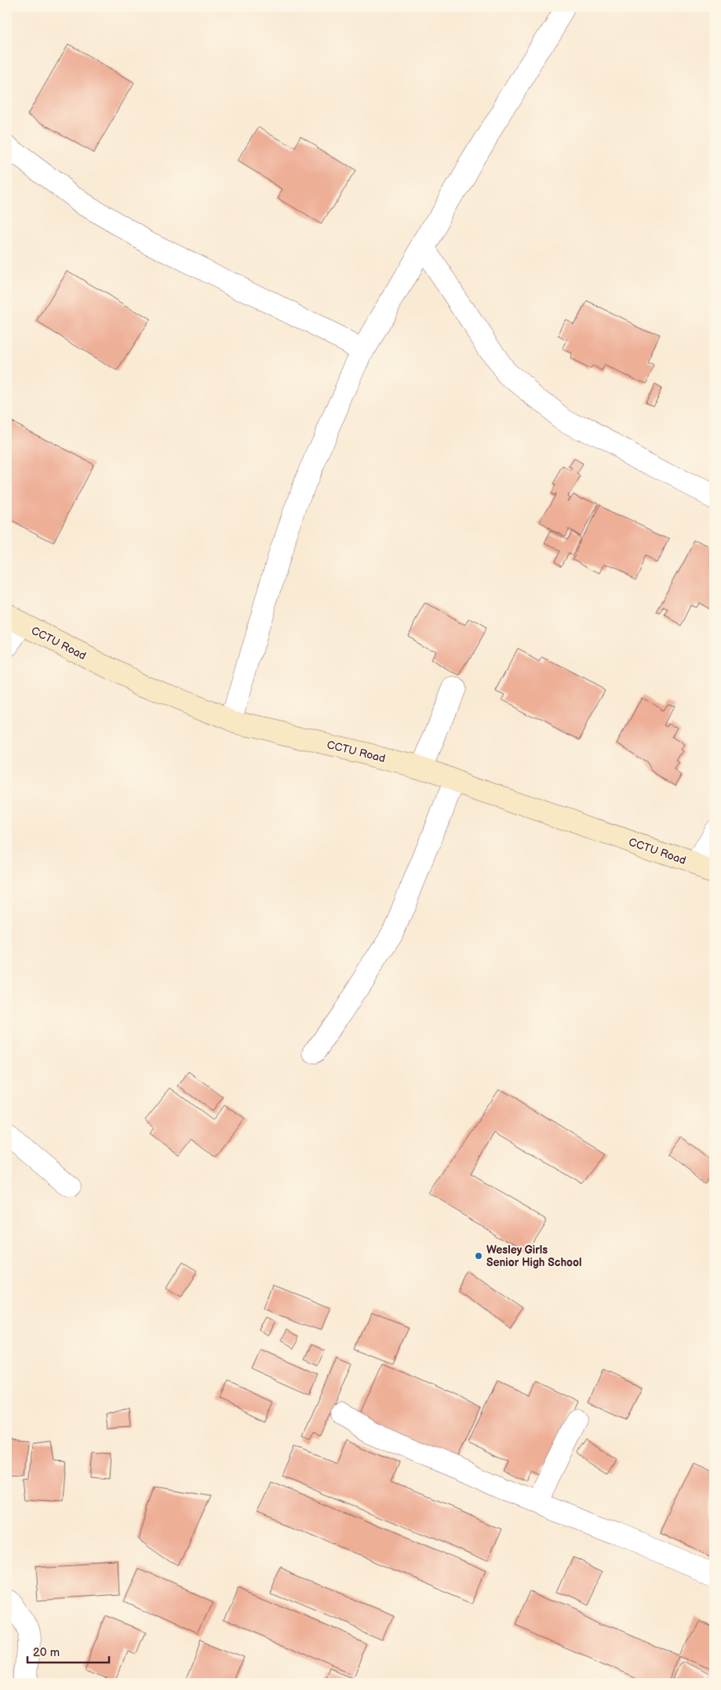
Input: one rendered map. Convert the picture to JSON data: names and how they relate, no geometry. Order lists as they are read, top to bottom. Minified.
{"streets":{"street":["CCTU Road"]},"places":["Wesley Girls Senior High School"],"scale_bar":"20 m"}
